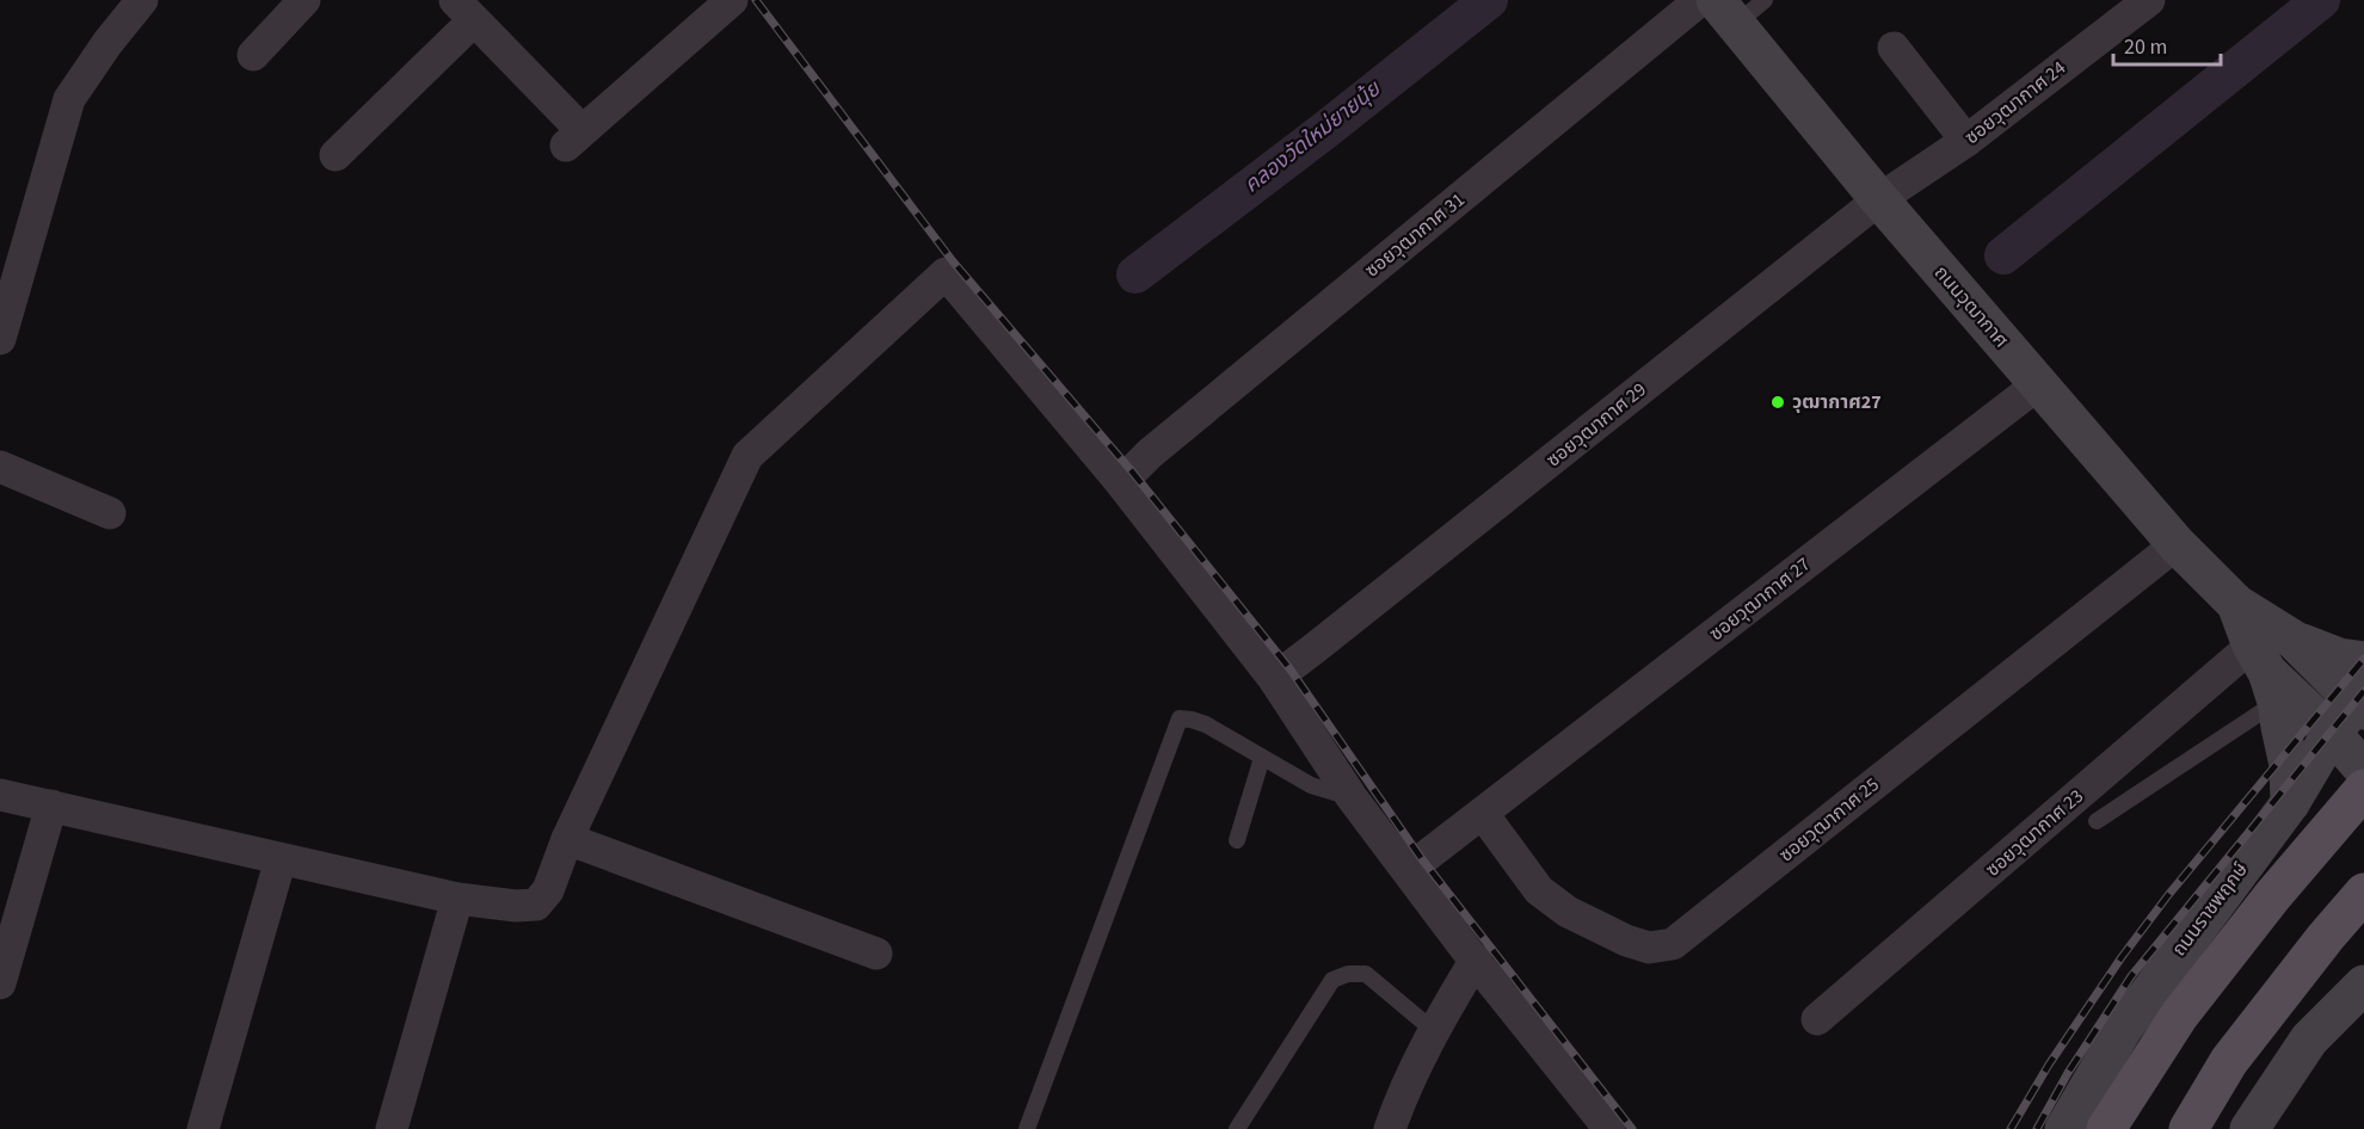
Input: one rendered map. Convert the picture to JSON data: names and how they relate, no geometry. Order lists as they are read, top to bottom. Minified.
{"streets":{"main road":["ถนนวุฒากาศ","ถนนราชพฤกษ์"],"street":["ซอยวุฒากาศ 24","ซอยวุฒากาศ 31","ซอยวุฒากาศ 29","ซอยวุฒากาศ 27","ซอยวุฒากาศ 25","ซอยวุฒากาศ 23"]},"crossings":[["ซอยวุฒากาศ 24","ถนนวุฒากาศ"],["ซอยวุฒากาศ 24","ซอยวุฒากาศ 29"],["ถนนวุฒากาศ","ซอยวุฒากาศ 29"],["ถนนวุฒากาศ","ซอยวุฒากาศ 27"],["ถนนวุฒากาศ","ซอยวุฒากาศ 25"],["ถนนวุฒากาศ","ซอยวุฒากาศ 23"],["ถนนวุฒากาศ","ถนนราชพฤกษ์"],["ซอยวุฒากาศ 27","ซอยวุฒากาศ 25"]],"water":["คลองวัดใหม่ยายนุ้ย"],"places":["วุฒากาศ27"],"scale_bar":"20 m"}
